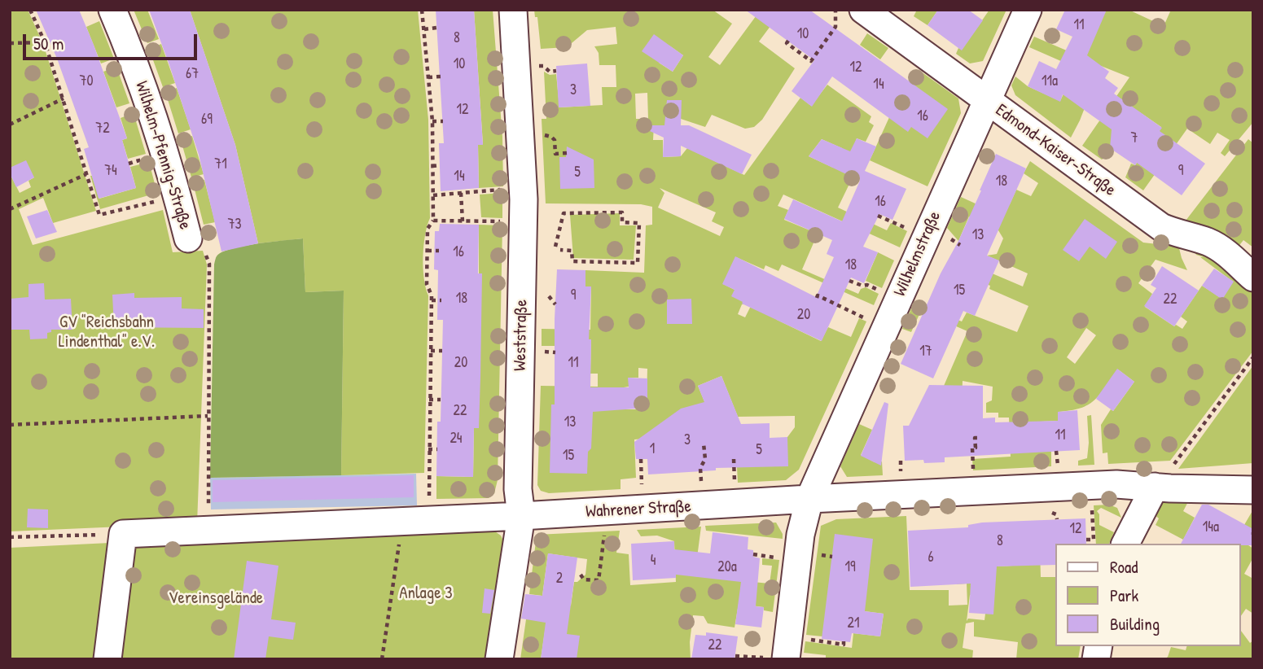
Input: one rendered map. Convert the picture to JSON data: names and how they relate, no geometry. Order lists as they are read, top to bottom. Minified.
{"streets":{"street":["Edmond-Kaiser-Straße","Wilhelm-Pfennig-Straße","Wilhelmstraße","Weststraße","Wahrener Straße"]},"crossings":[["Edmond-Kaiser-Straße","Wilhelmstraße"],["Wilhelmstraße","Wahrener Straße"],["Weststraße","Wahrener Straße"]],"parks":["GV \"Reichsbahn Lindenthal\" e.V.","Anlage 3","Vereinsgelände"],"house_numbers":["11","10","8","10","12","67","70","11a","14","3","12","16","69","72","7","71","74","9","5","14","18","16","73","13","16","18","15","9","18","22","20","17","20","11","22","13","11","24","3","1","5","15","14a","12","8","6","4","20a","19","2","21","22"],"legend":["Road","Park","Building"],"scale_bar":"50 m"}
